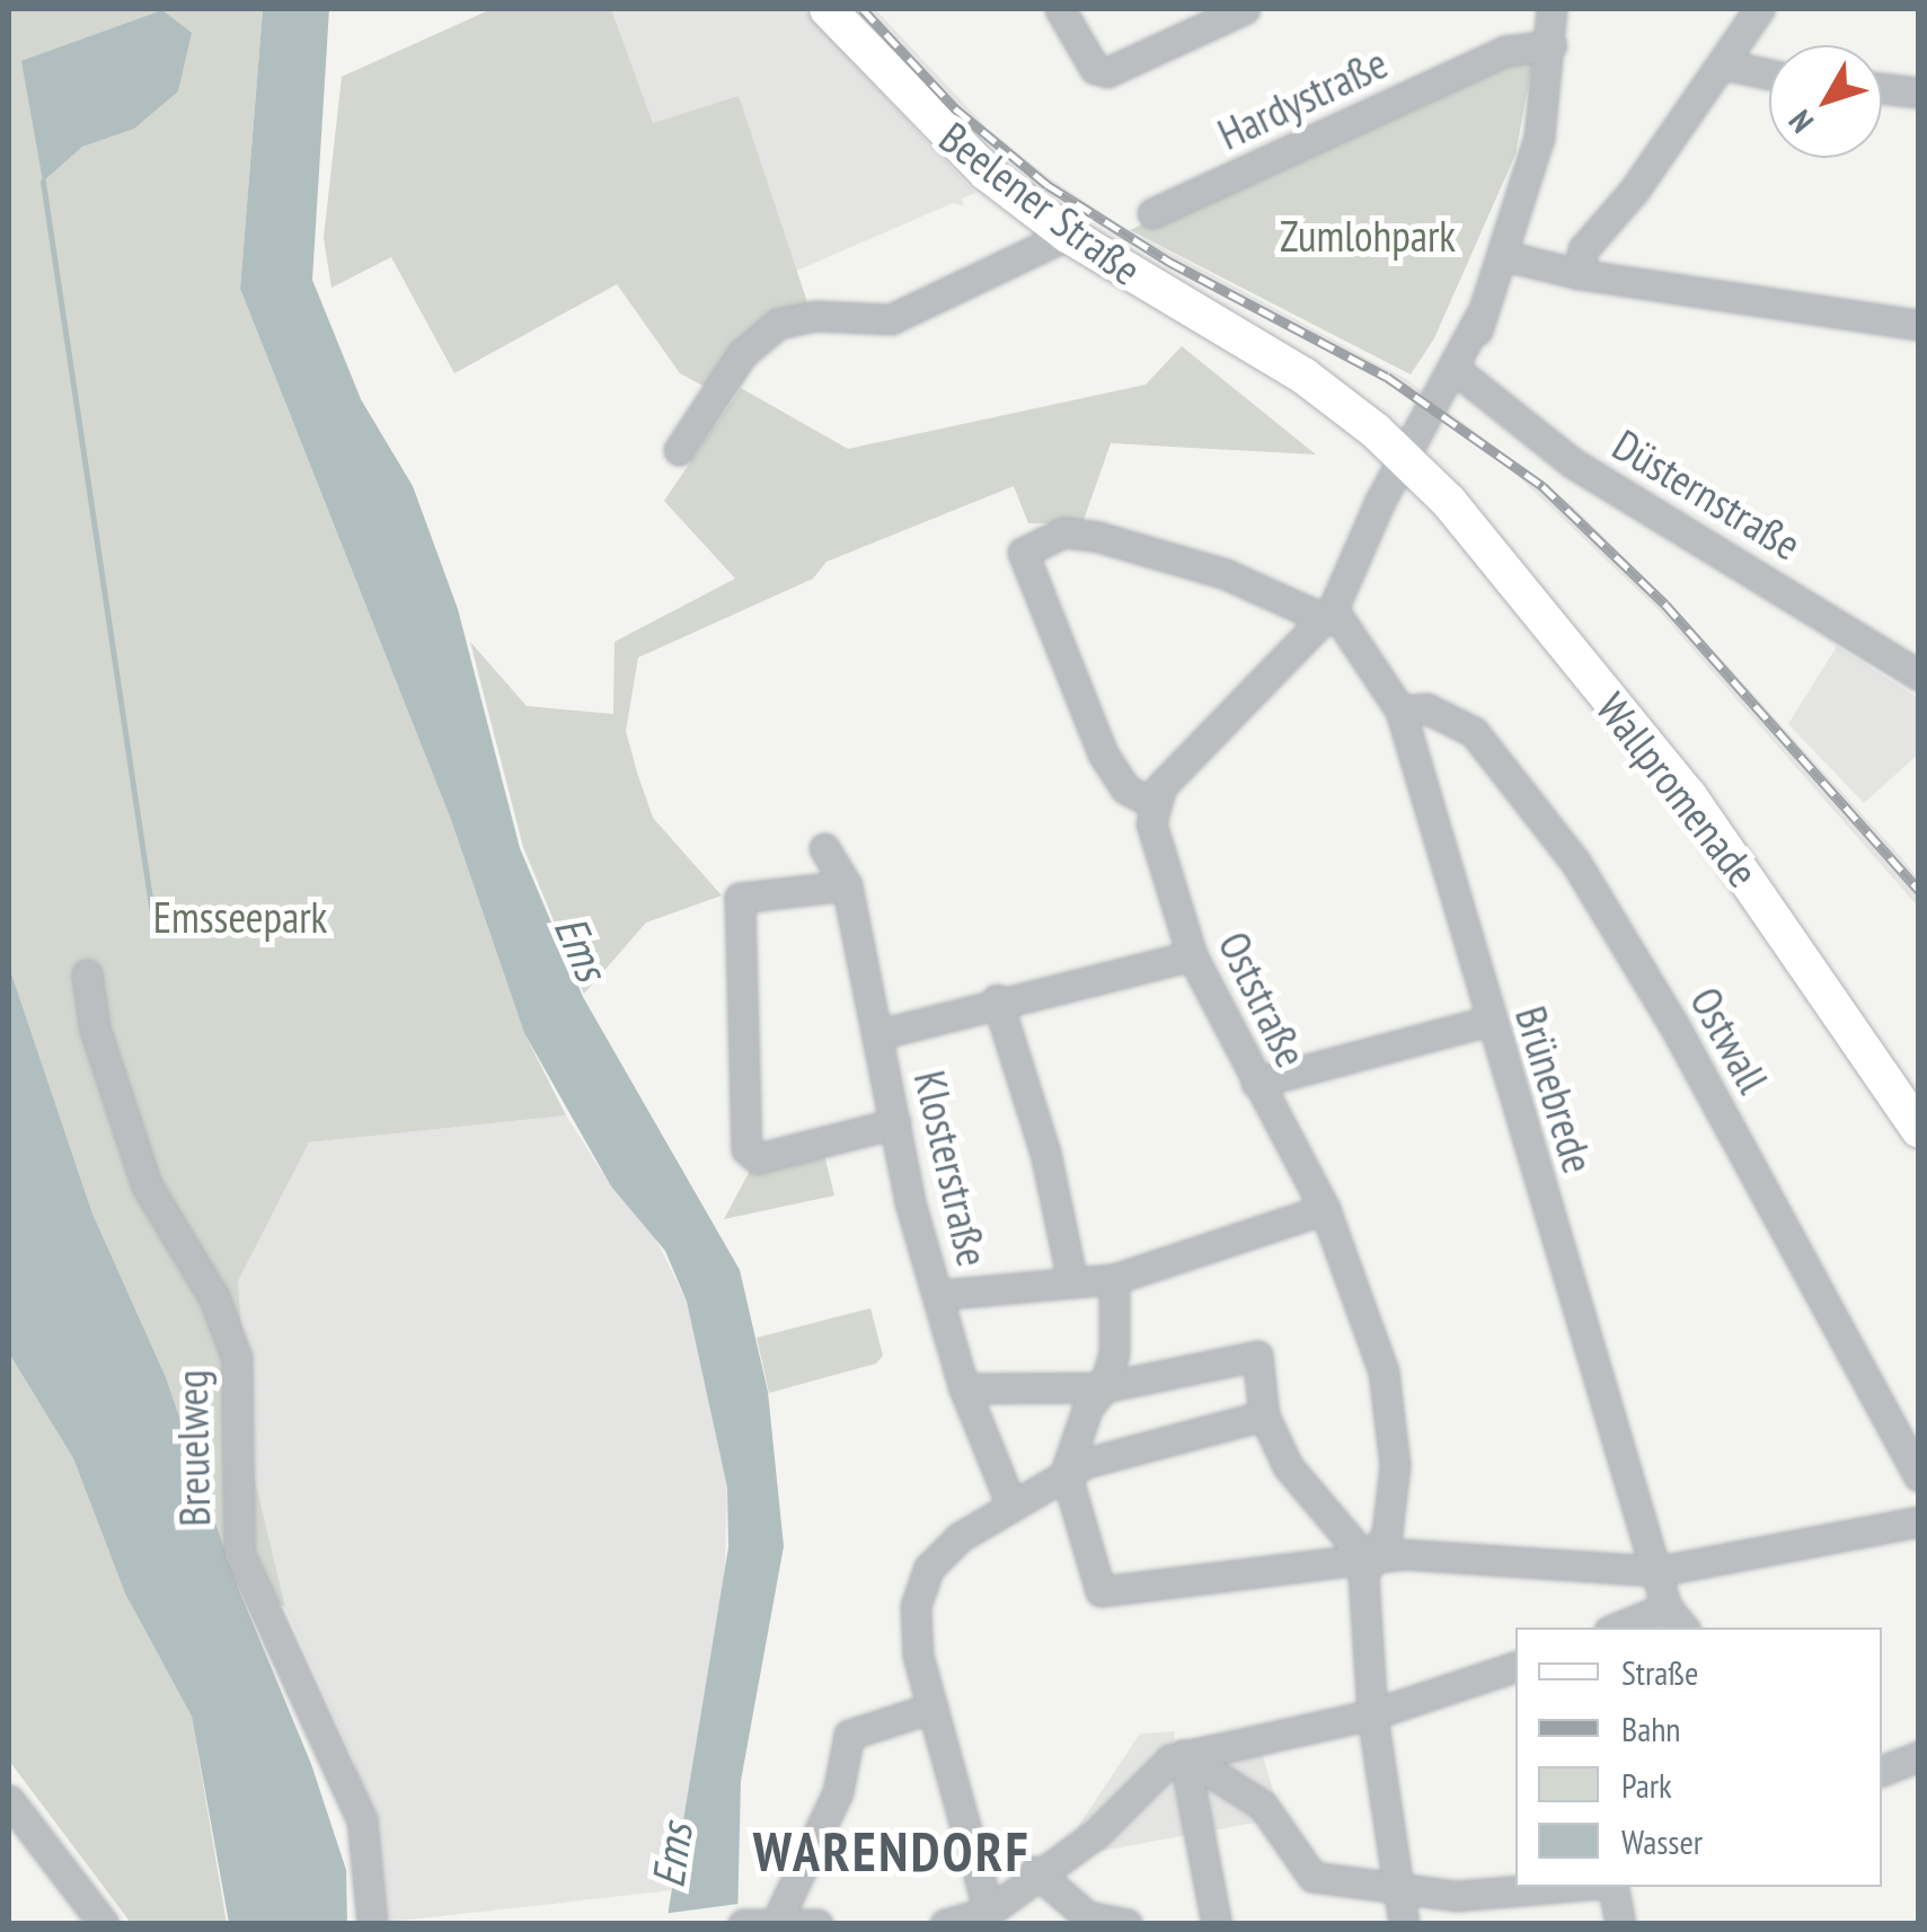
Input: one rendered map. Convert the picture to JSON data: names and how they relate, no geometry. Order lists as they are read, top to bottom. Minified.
{"streets":{"main road":["Beelener Straße","Wallpromenade"],"street":["Hardystraße","Düsternstraße","Oststraße","Ostwall","Brünebrede","Klosterstraße","Breuelweg"]},"crossings":[["Beelener Straße","Wallpromenade"],["Ostwall","Brünebrede"]],"districts":["WARENDORF"],"water":["Ems"],"parks":["Zumlohpark","Emsseepark"],"legend":["Straße","Bahn","Park","Wasser"],"north":"bottom left"}
